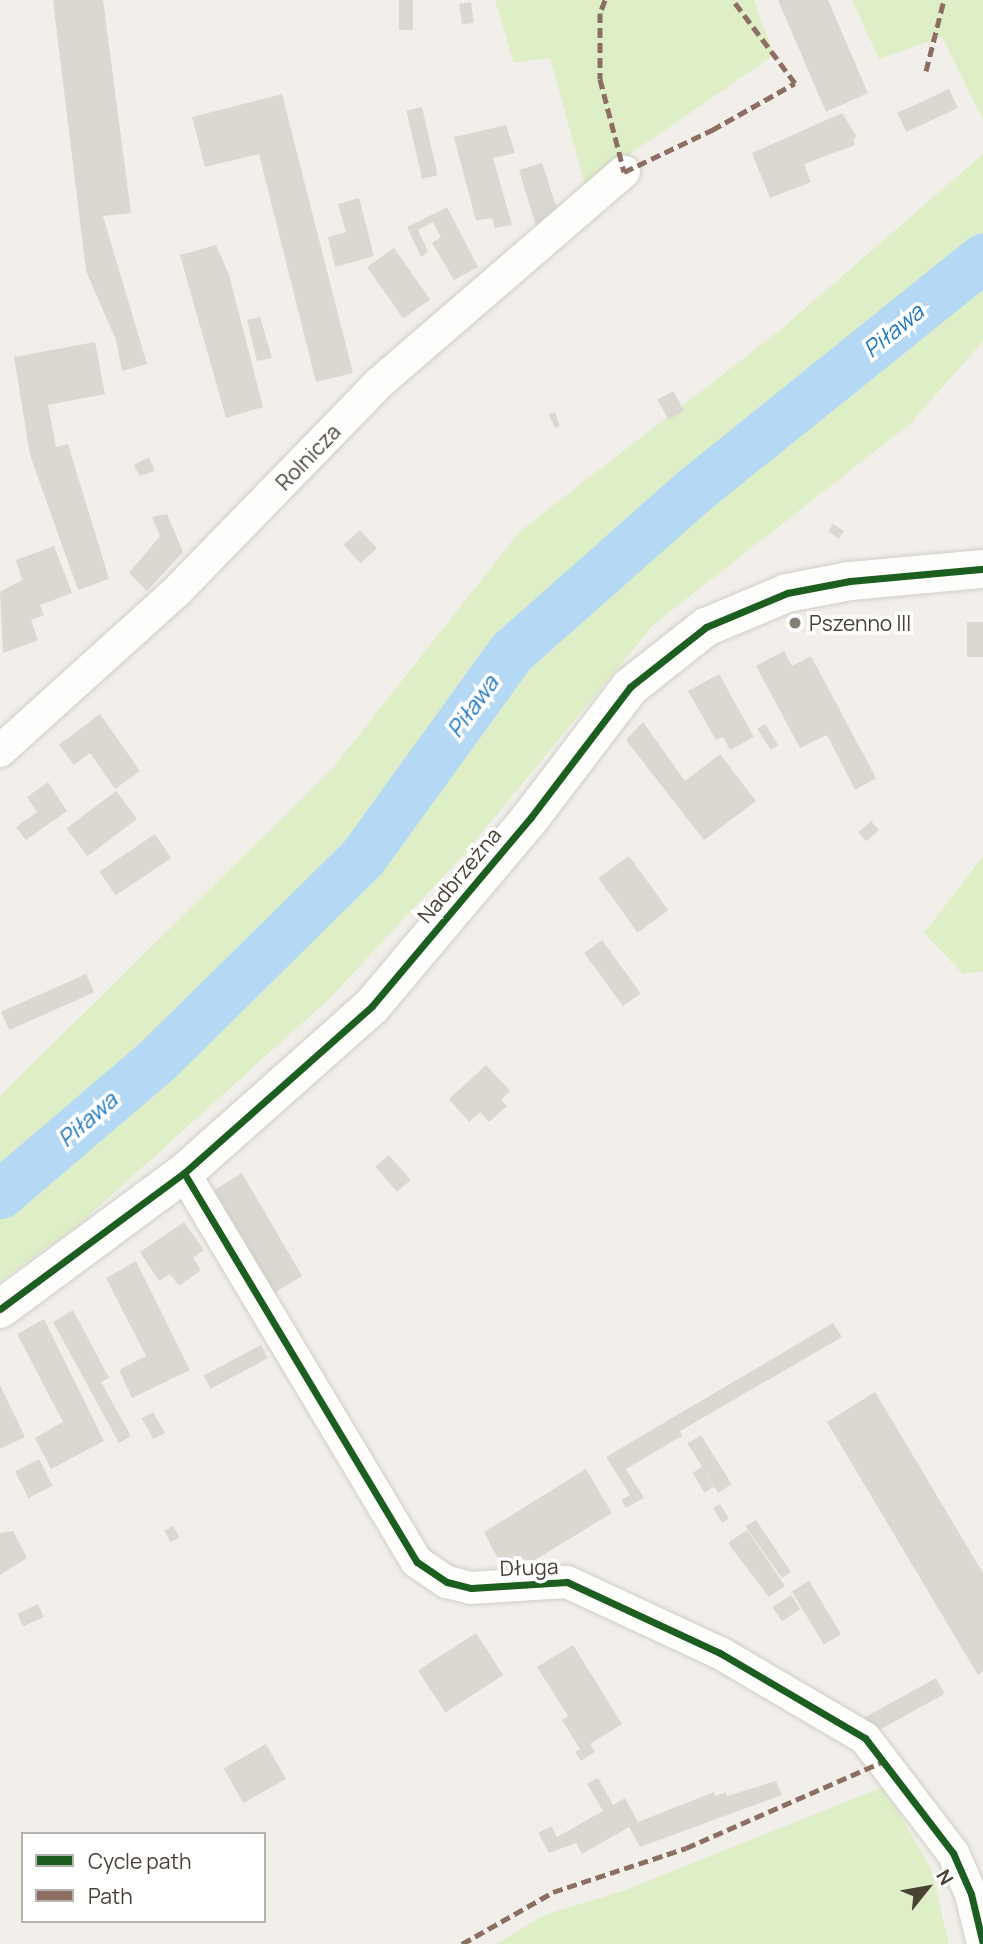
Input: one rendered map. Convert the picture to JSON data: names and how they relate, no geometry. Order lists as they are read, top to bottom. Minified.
{"streets":{"street":["Rolnicza","Nadbrzeżna","Długa"]},"crossings":[["Nadbrzeżna","Długa"]],"water":["Piława"],"places":["Pszenno III"],"legend":["Cycle path","Path"],"north":"top right"}
